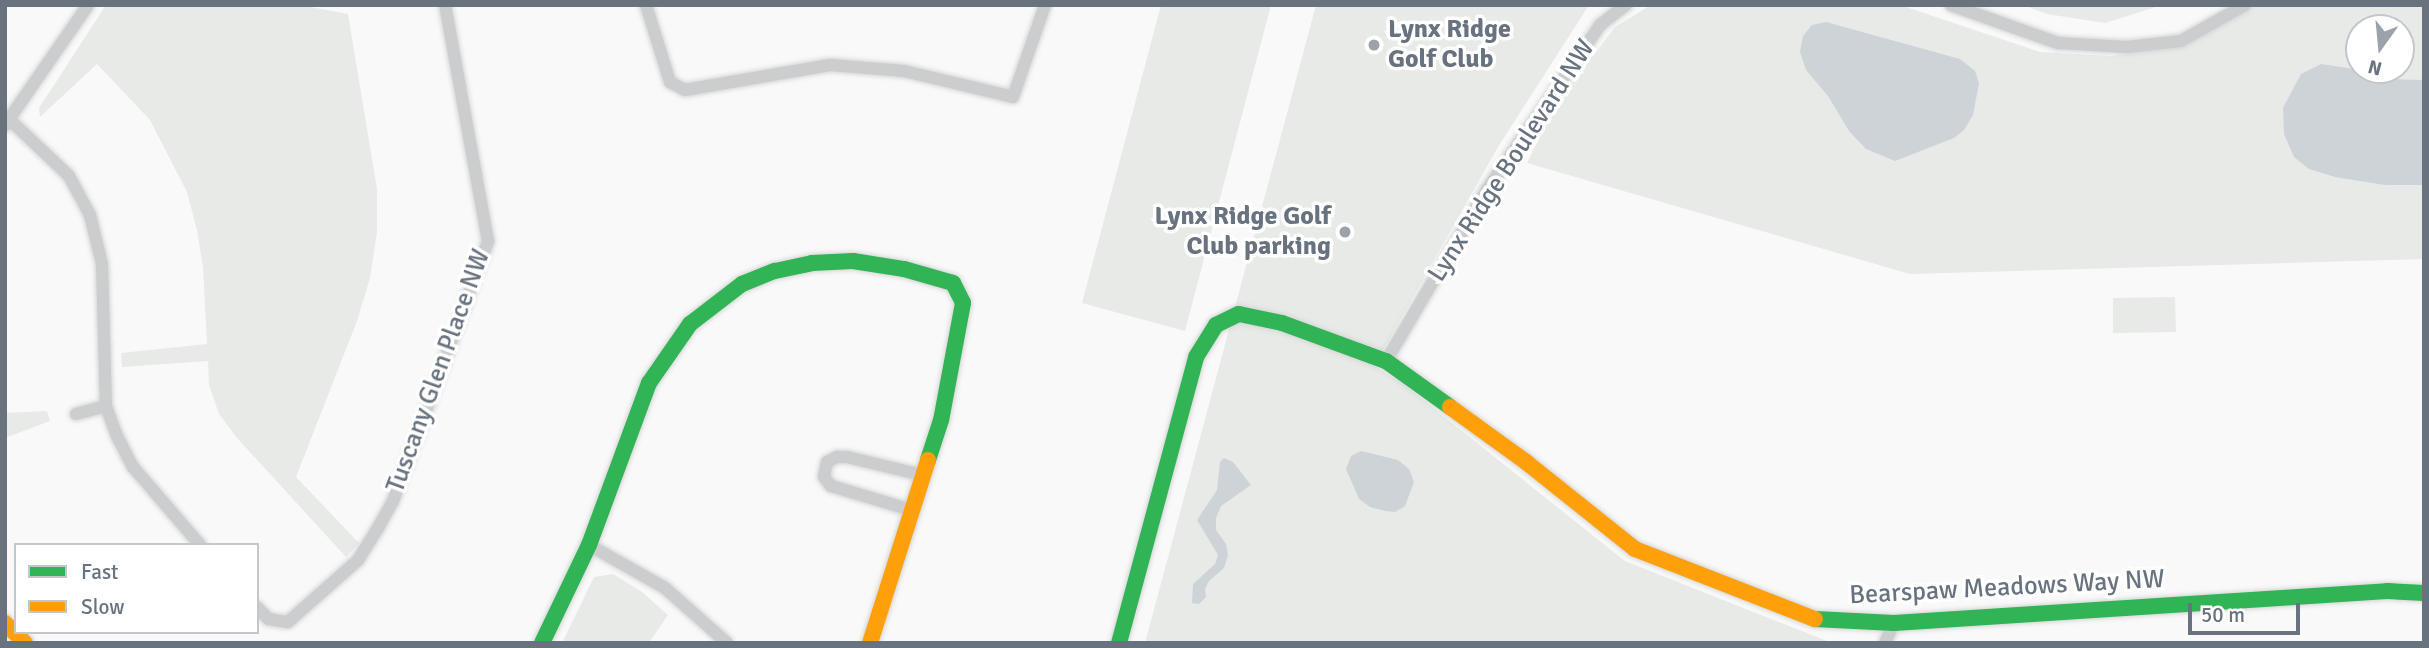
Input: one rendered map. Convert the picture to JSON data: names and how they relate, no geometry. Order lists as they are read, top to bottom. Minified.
{"streets":{"street":["Lynx Ridge Boulevard NW","Tuscany Glen Place NW","Bearspaw Meadows Way NW"]},"crossings":[["Lynx Ridge Boulevard NW","Bearspaw Meadows Way NW"]],"places":["Lynx Ridge Golf Club","Lynx Ridge Golf Club parking"],"legend":["Fast","Slow"],"scale_bar":"50 m","north":"bottom"}
